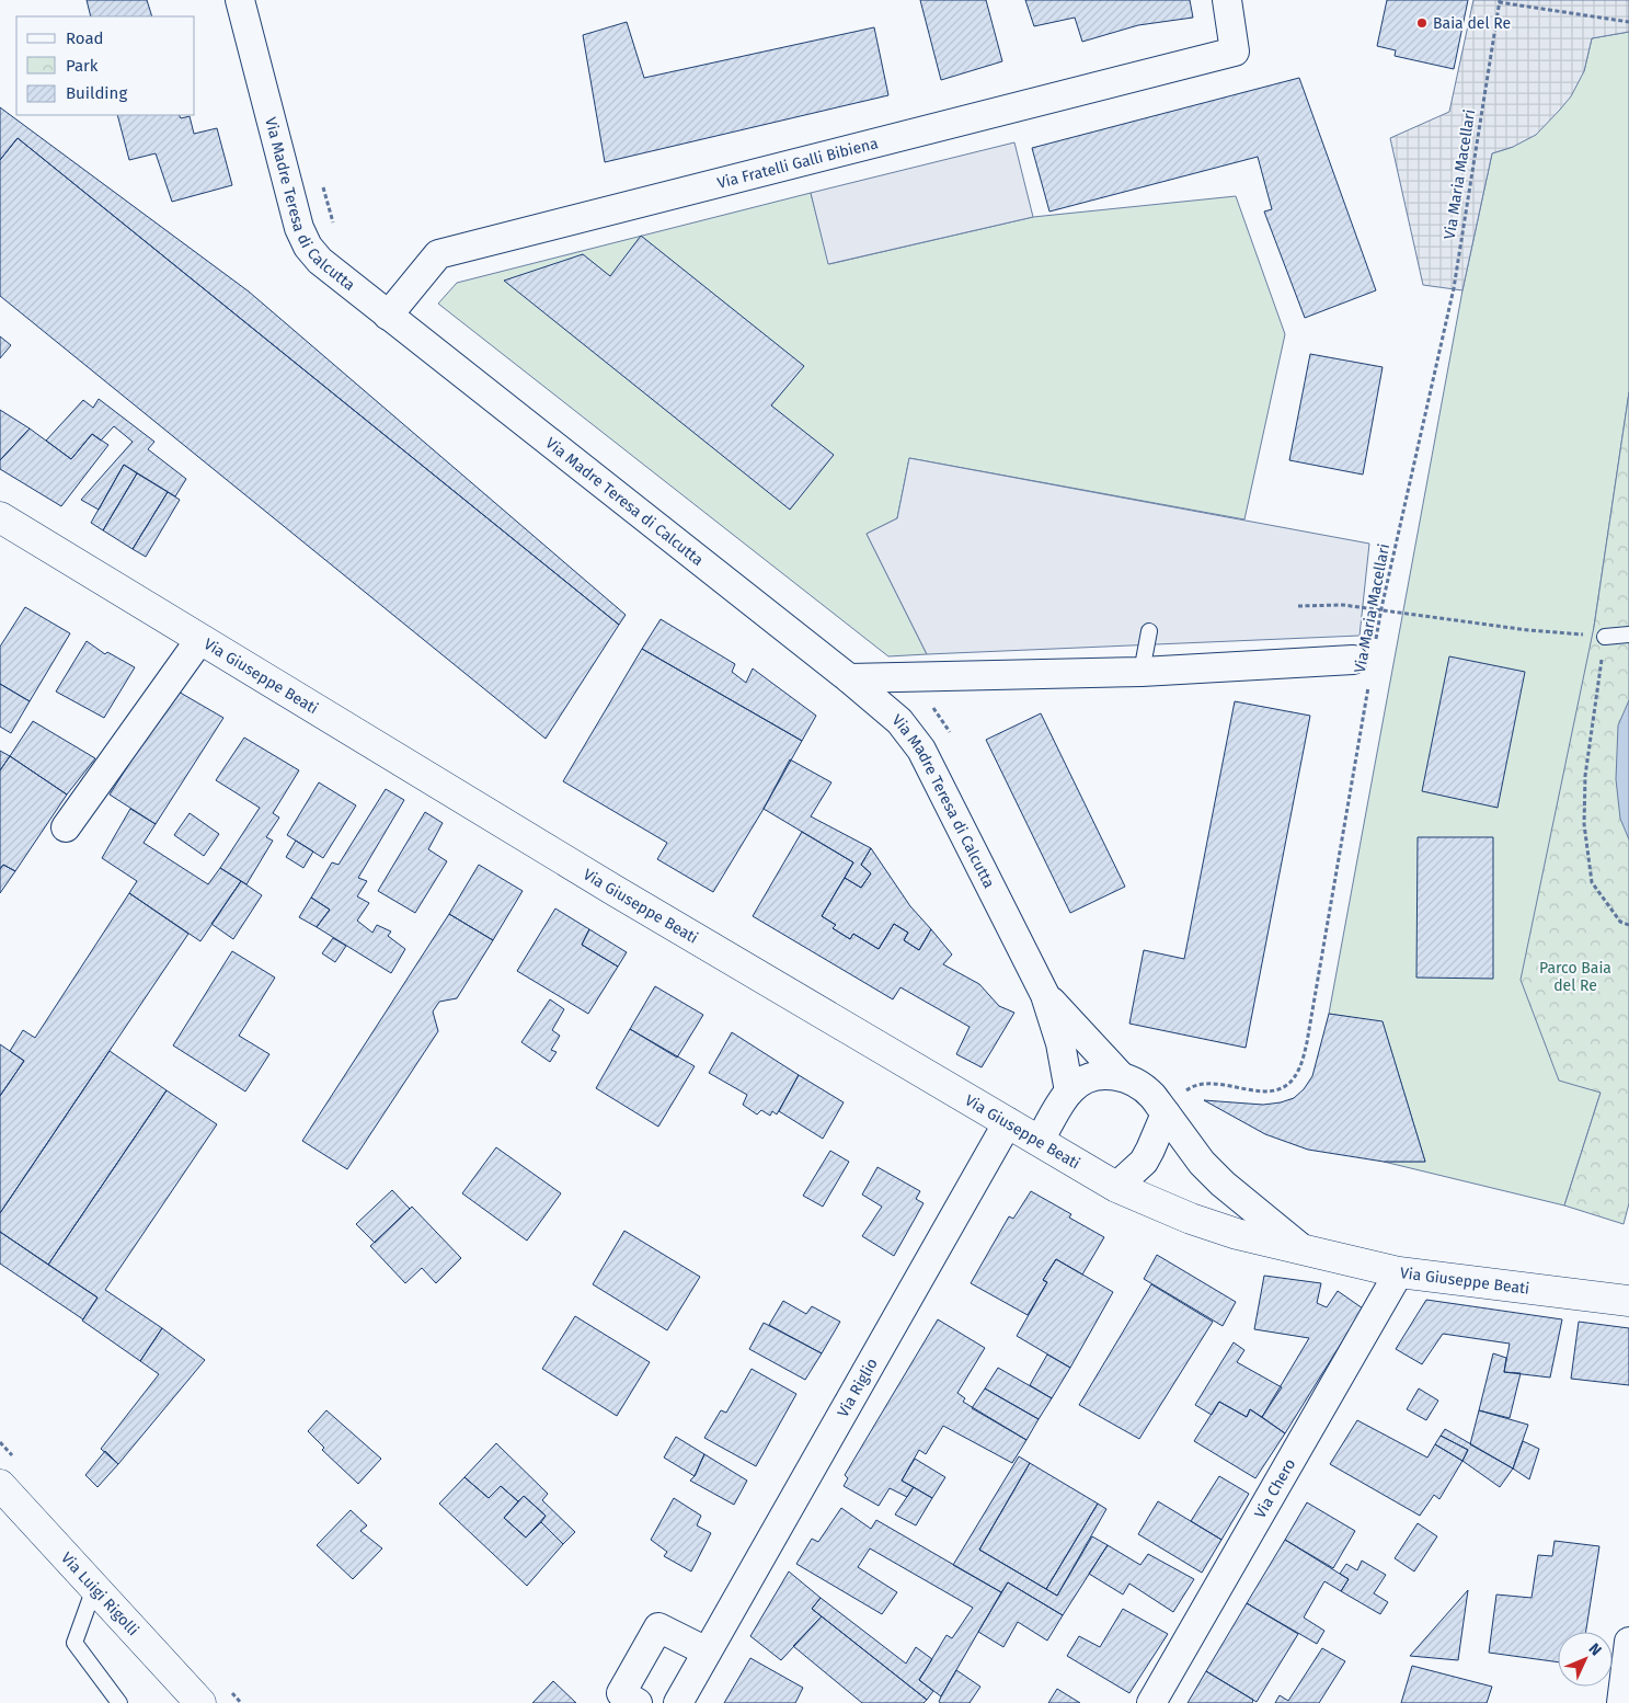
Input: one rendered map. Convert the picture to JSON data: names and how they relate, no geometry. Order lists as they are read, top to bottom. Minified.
{"streets":{"street":["Via Fratelli Galli Bibiena","Via Madre Teresa di Calcutta","Via Giuseppe Beati","Via Riglio","Via Chero","Via Luigi Rigolli"],"path":["Via Maria Macellari"]},"crossings":[["Via Fratelli Galli Bibiena","Via Madre Teresa di Calcutta"],["Via Maria Macellari","Via Madre Teresa di Calcutta"],["Via Maria Macellari","Via Giuseppe Beati"],["Via Madre Teresa di Calcutta","Via Giuseppe Beati"],["Via Giuseppe Beati","Via Riglio"],["Via Giuseppe Beati","Via Chero"]],"parks":["Parco Baia del Re"],"places":["Baia del Re"],"legend":["Road","Park","Building"],"north":"top right"}
